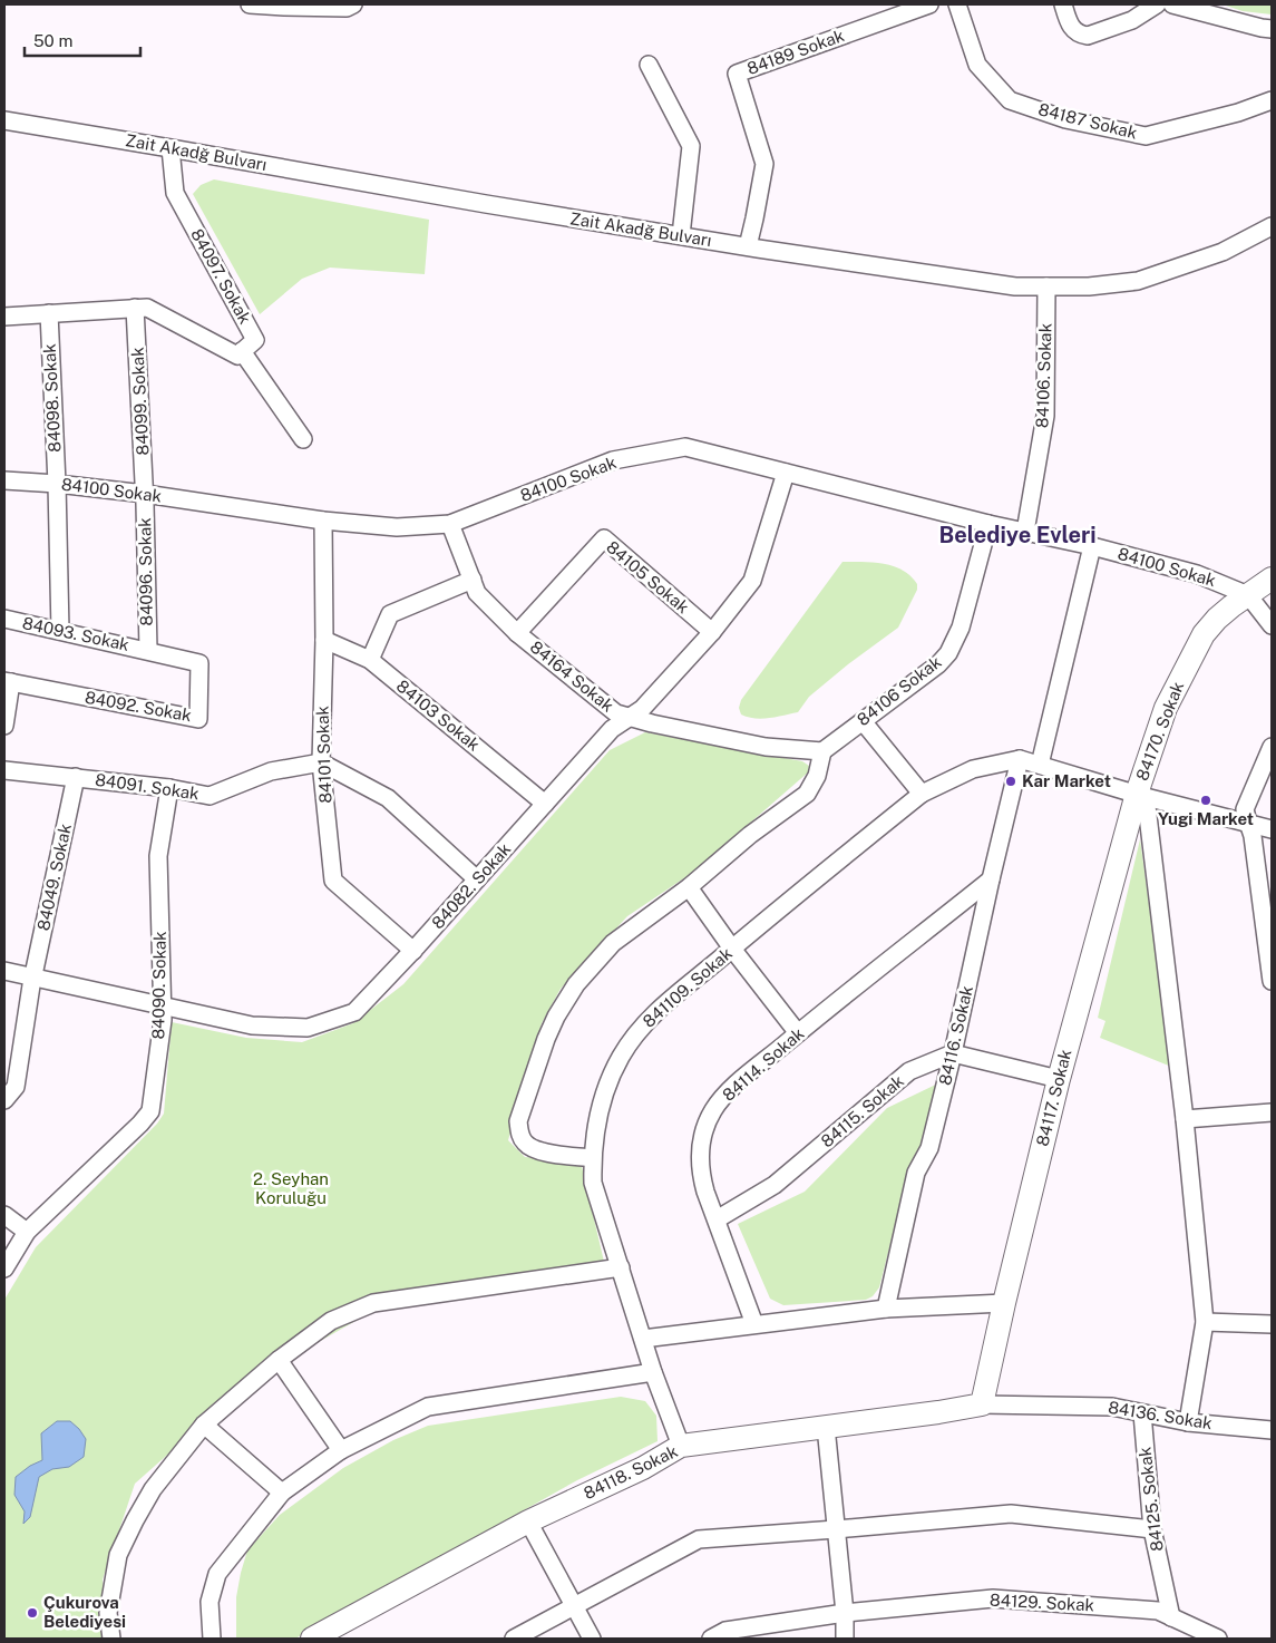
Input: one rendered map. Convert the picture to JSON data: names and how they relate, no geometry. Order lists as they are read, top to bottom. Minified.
{"streets":{"main road":["84170. Sokak","84117. Sokak","84118. Sokak"],"street":["84189 Sokak","84187 Sokak","Zait Akadğ Bulvarı","84097. Sokak","84106. Sokak","84098. Sokak","84099. Sokak","84100 Sokak","84096. Sokak","84105 Sokak","84093. Sokak","84164 Sokak","84106 Sokak","84092. Sokak","84103 Sokak","84101 Sokak","84091. Sokak","84049. Sokak","84082. Sokak","84090. Sokak","841109. Sokak","84116. Sokak","84114. Sokak","84115. Sokak","84136. Sokak","84125. Sokak","84129. Sokak"]},"crossings":[["84189 Sokak","Zait Akadğ Bulvarı"],["Zait Akadğ Bulvarı","84097. Sokak"],["Zait Akadğ Bulvarı","84106. Sokak"],["84097. Sokak","84098. Sokak"],["84097. Sokak","84099. Sokak"],["84106. Sokak","84100 Sokak"],["84098. Sokak","84100 Sokak"],["84098. Sokak","84093. Sokak"],["84099. Sokak","84100 Sokak"],["84099. Sokak","84096. Sokak"],["84100 Sokak","84096. Sokak"],["84100 Sokak","84164 Sokak"],["84100 Sokak","84106 Sokak"],["84100 Sokak","84170. Sokak"],["84100 Sokak","84101 Sokak"],["84100 Sokak","84082. Sokak"],["84096. Sokak","84093. Sokak"],["84096. Sokak","84092. Sokak"],["84105 Sokak","84164 Sokak"],["84105 Sokak","84082. Sokak"],["84093. Sokak","84092. Sokak"],["84164 Sokak","84106 Sokak"],["84164 Sokak","84082. Sokak"],["84103 Sokak","84101 Sokak"],["84103 Sokak","84082. Sokak"],["84170. Sokak","84117. Sokak"],["84101 Sokak","84091. Sokak"],["84101 Sokak","84082. Sokak"],["84091. Sokak","84049. Sokak"],["84091. Sokak","84090. Sokak"],["84049. Sokak","84082. Sokak"],["84082. Sokak","84090. Sokak"],["841109. Sokak","84118. Sokak"],["84116. Sokak","84114. Sokak"],["84116. Sokak","84115. Sokak"],["84114. Sokak","84115. Sokak"],["84117. Sokak","84136. Sokak"],["84117. Sokak","84118. Sokak"],["84136. Sokak","84118. Sokak"],["84136. Sokak","84125. Sokak"],["84125. Sokak","84129. Sokak"]],"districts":["Belediye Evleri"],"parks":["2. Seyhan Koruluğu"],"places":["Kar Market","Yugi Market","Çukurova Belediyesi"],"scale_bar":"50 m"}
